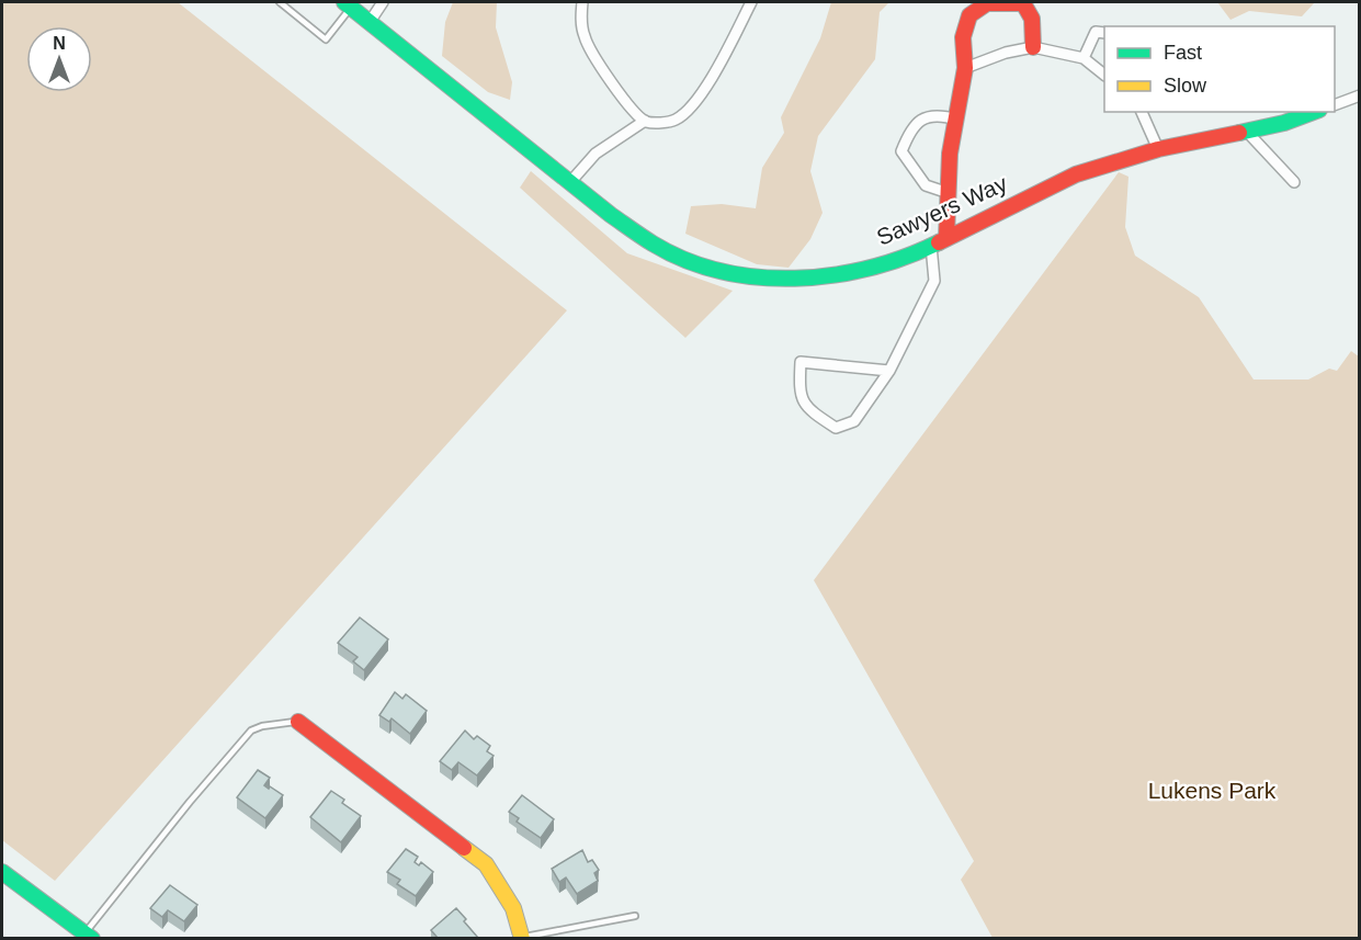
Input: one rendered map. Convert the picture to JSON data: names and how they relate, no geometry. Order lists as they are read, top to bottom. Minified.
{"streets":{"street":["Sawyers Way"]},"parks":["Lukens Park"],"legend":["Fast","Slow"],"north":"top"}
